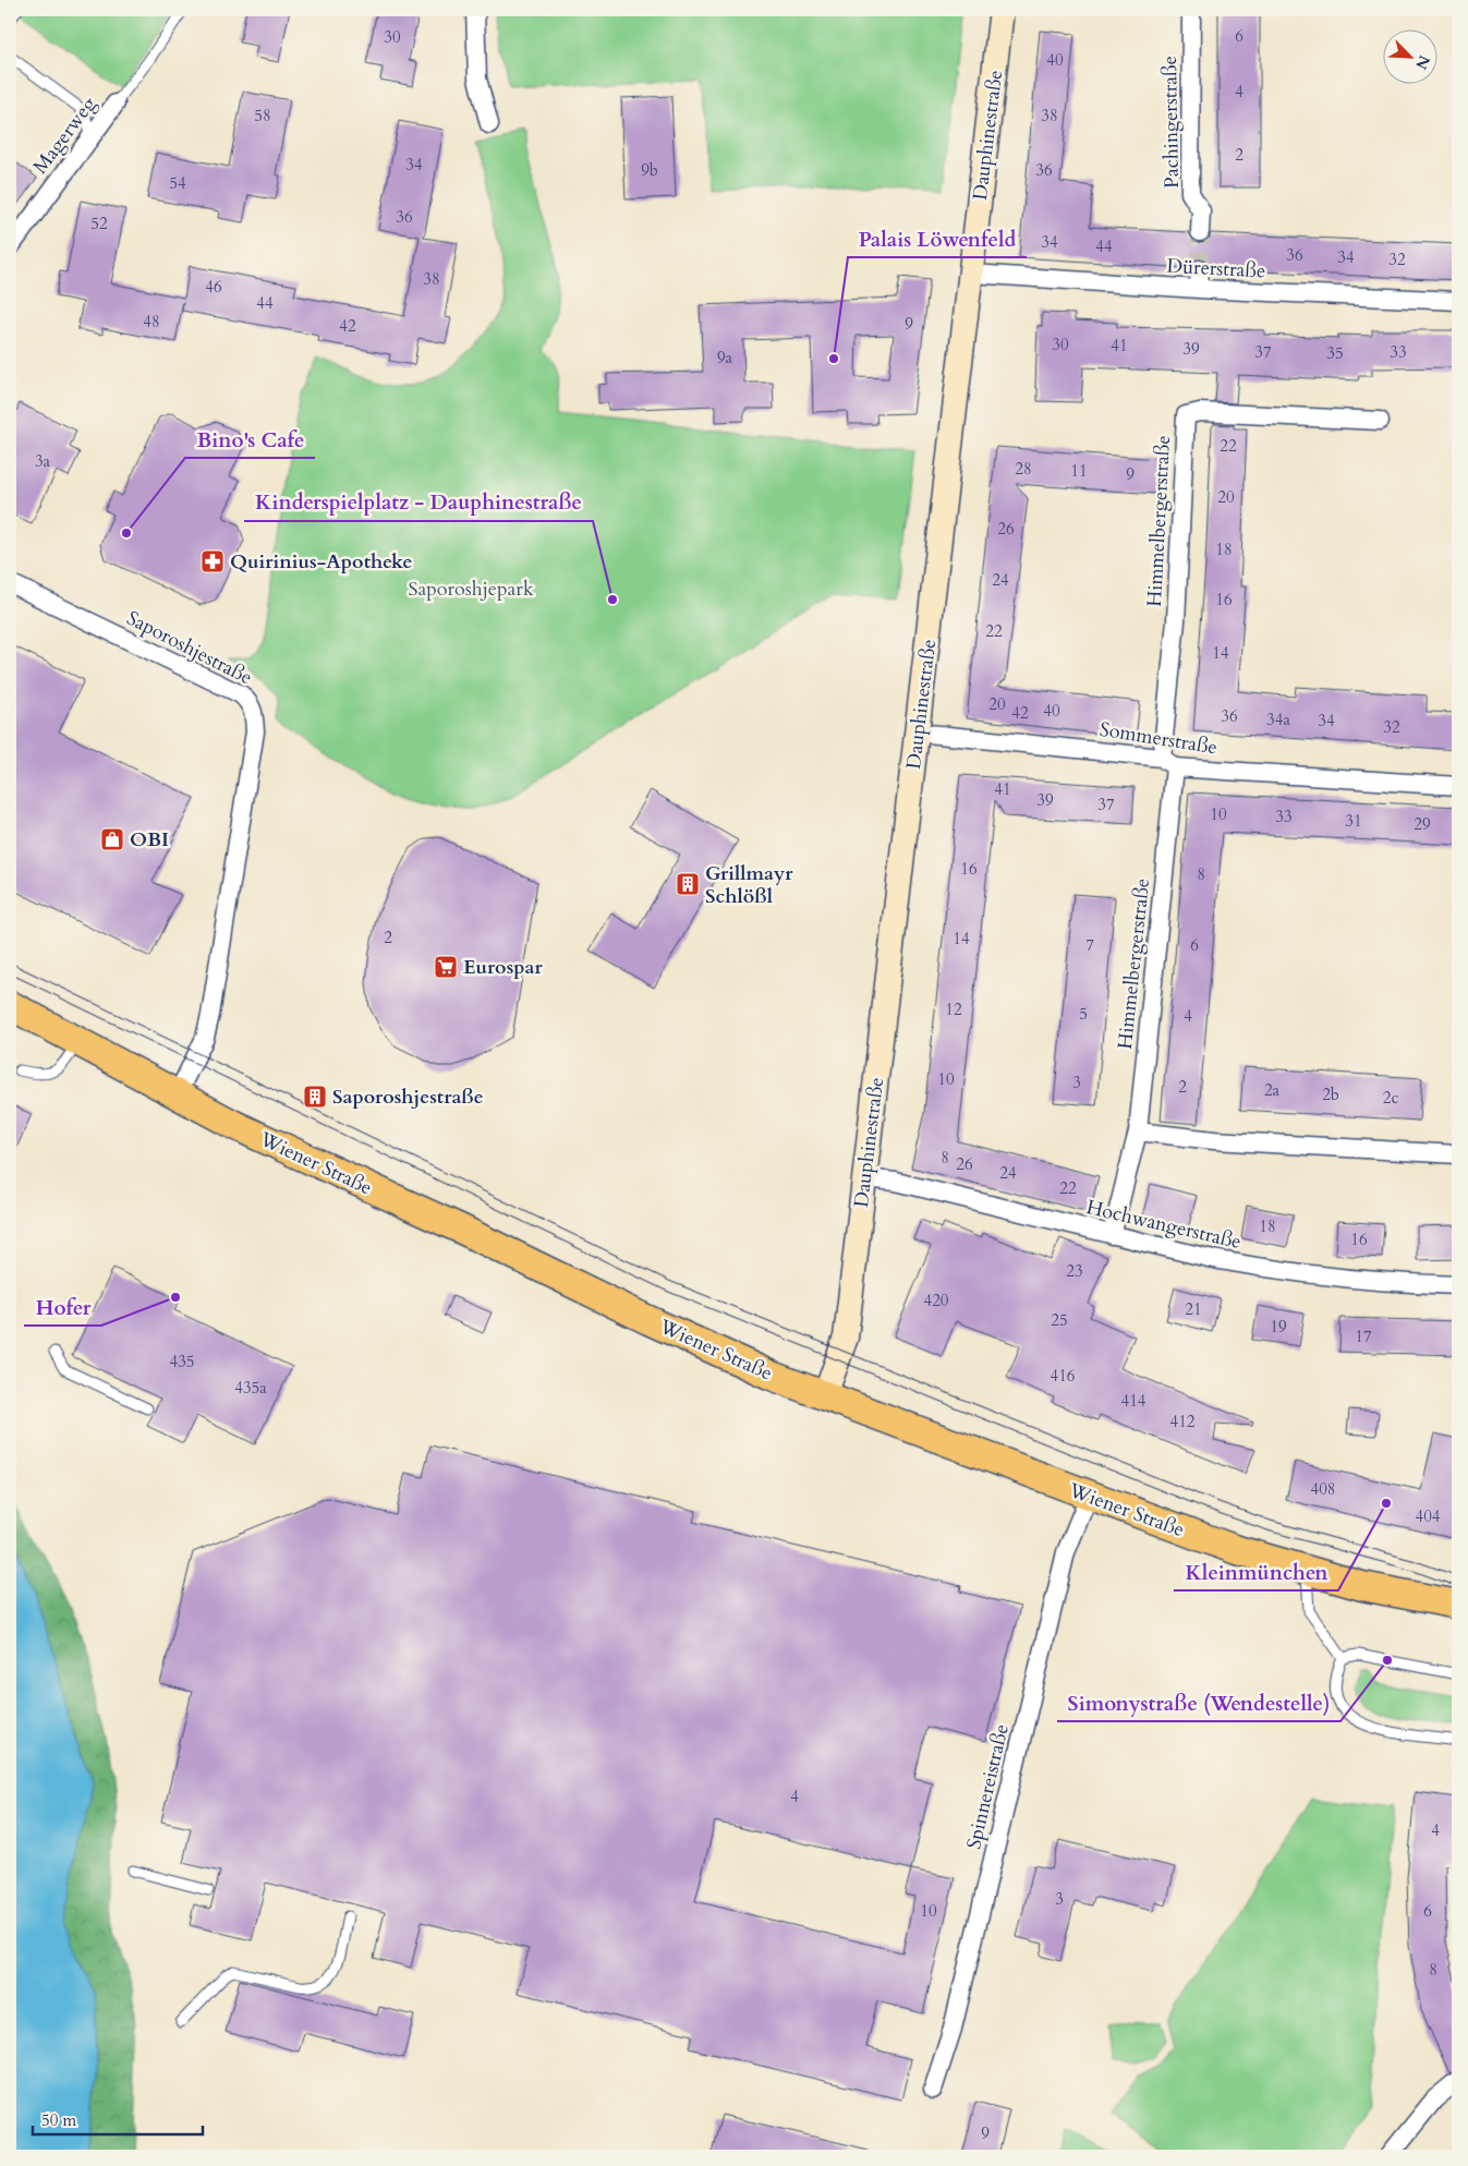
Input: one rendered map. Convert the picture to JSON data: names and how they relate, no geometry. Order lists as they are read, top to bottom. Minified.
{"streets":{"main road":["Dauphinestraße","Wiener Straße"],"street":["Pachingerstraße","Magerweg","Dürerstraße","Himmelbergerstraße","Saporoshjestraße","Sommerstraße","Hochwangerstraße","Spinnereistraße"]},"crossings":[["Dauphinestraße","Dürerstraße"],["Dauphinestraße","Sommerstraße"],["Dauphinestraße","Wiener Straße"],["Dauphinestraße","Hochwangerstraße"],["Himmelbergerstraße","Sommerstraße"],["Himmelbergerstraße","Hochwangerstraße"],["Saporoshjestraße","Wiener Straße"],["Wiener Straße","Spinnereistraße"]],"parks":["Saporoshjepark"],"places":{"other":["Palais Löwenfeld","Bino's Cafe","Kinderspielplatz - Dauphinestraße","Hofer","Kleinmünchen","Simonystraße (Wendestelle)"],"pharmacy":["Quirinius-Apotheke"],"shop":["OBI"],"building":["Grillmayr Schlößl","Saporoshjestraße"],"supermarket":["Eurospar"]},"house_numbers":["6","30","40","4","58","38","2","34","9b","36","54","36","52","34","44","36","34","32","38","46","44","48","9","42","30","41","39","37","33","35","9a","22","3a","28","11","9","20","26","18","24","16","22","14","20","40","42","36","34a","34","32","41","39","37","10","33","31","29","16","8","2","14","7","6","12","5","4","10","3","2","2a","2b","2c","8","26","24","22","18","16","23","420","21","25","19","17","435","416","435a","414","412","408","404","4","4","3","10","6","8","9"],"scale_bar":"50 m","north":"bottom right"}
